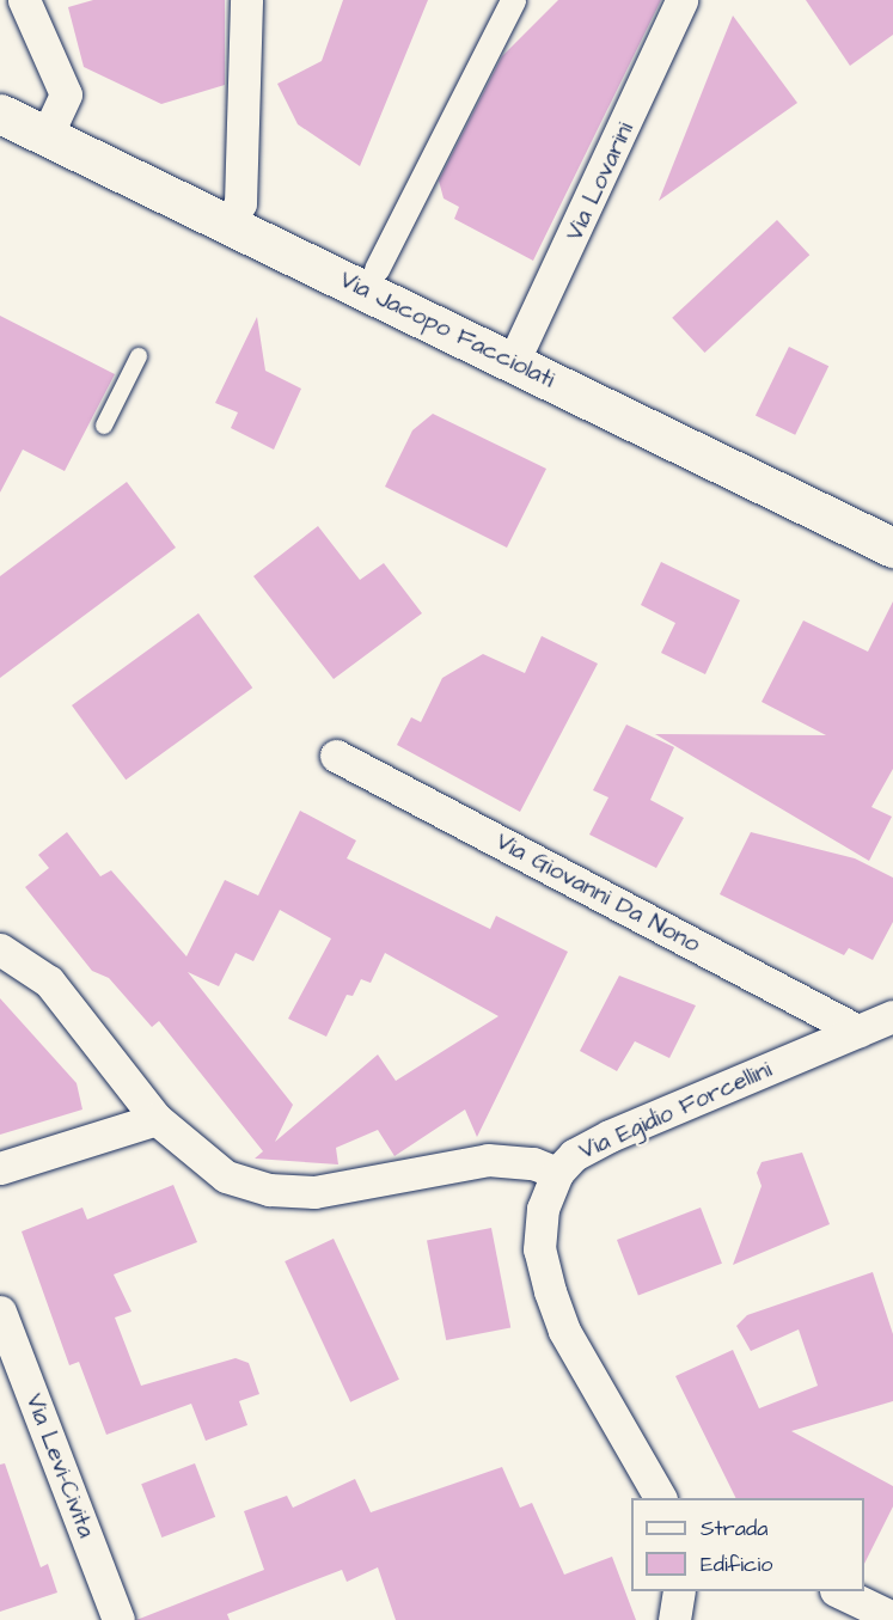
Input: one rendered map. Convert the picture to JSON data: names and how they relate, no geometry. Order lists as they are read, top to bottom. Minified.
{"streets":{"main road":["Via Jacopo Facciolati"],"street":["Via Lovarini","Via Giovanni Da Nono","Via Egidio Forcellini","Via Levi-Civita"]},"crossings":[["Via Lovarini","Via Jacopo Facciolati"],["Via Giovanni Da Nono","Via Egidio Forcellini"]],"legend":["Strada","Edificio"]}
